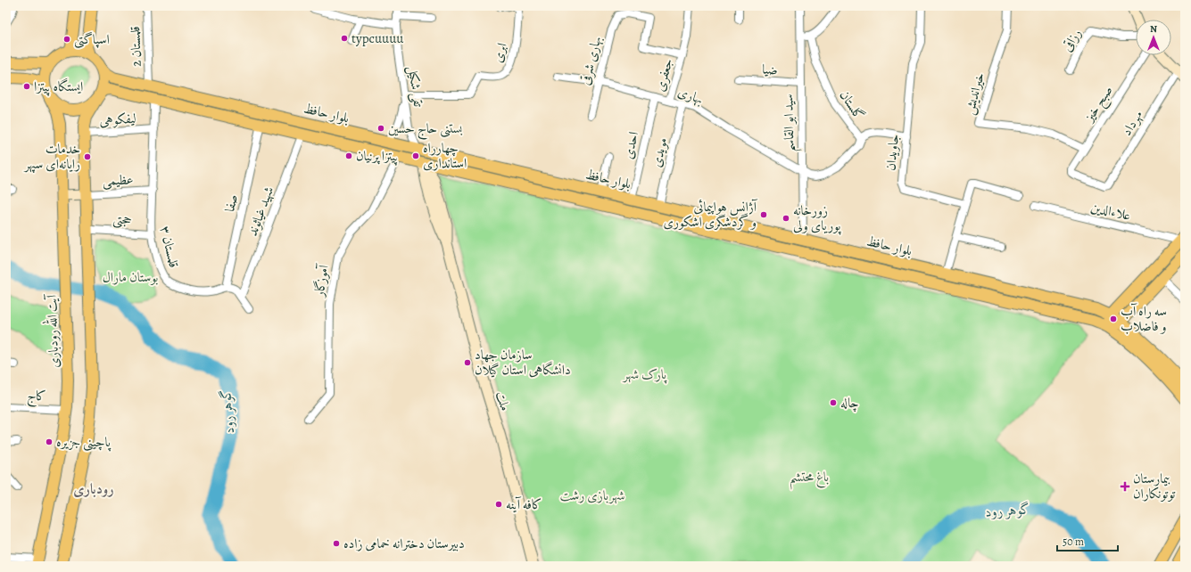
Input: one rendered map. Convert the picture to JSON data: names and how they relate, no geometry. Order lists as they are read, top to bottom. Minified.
{"streets":{"main road":["بلوار حافظ","آیت الله رودباری"],"street":["رزاقی","قلمستان 2","ابری","بهاری شرقی","ضیا","جعفری","تقی شکیل","خیراندیش","بهاری","صبح خیز","گلستان","لیفکوهی","سید ابو القاسم","مهرداد","احدی","مویدی","جاویدان","عظیمی","صفا","شهید غیاثوند","علاءالدین","حجتی","قلمستان ۳","آموزگار","کاج","ملت"]},"crossings":[["قلمستان 2","بلوار حافظ"],["ابری","تقی شکیل"],["بهاری شرقی","جعفری"],["بهاری شرقی","بهاری"],["ضیا","سید ابو القاسم"],["جعفری","بهاری"],["تقی شکیل","بلوار حافظ"],["خیراندیش","صبح خیز"],["بهاری","گلستان"],["بهاری","سید ابو القاسم"],["بهاری","احدی"],["بهاری","مویدی"],["صبح خیز","مهرداد"],["گلستان","جاویدان"],["بلوار حافظ","سید ابو القاسم"],["بلوار حافظ","احدی"],["بلوار حافظ","مویدی"],["بلوار حافظ","صفا"],["بلوار حافظ","شهید غیاثوند"],["بلوار حافظ","قلمستان ۳"],["بلوار حافظ","آموزگار"],["بلوار حافظ","آیت الله رودباری"],["بلوار حافظ","ملت"],["لیفکوهی","قلمستان ۳"],["عظیمی","قلمستان ۳"],["صفا","قلمستان ۳"],["حجتی","قلمستان ۳"],["آیت الله رودباری","کاج"]],"districts":["رودباری"],"water":["گوهر رود"],"parks":["بوستان مارال","پارک شهر","باغ محتشم","شهربازی رشت"],"places":{"other":["typcuuuu","اسپاگتی","ایستگاه پیتزا","بستنی حاج حسین","پیتزا پرنیان","چهارراه استانداری","خدمات رایانه‌ای سپهر","آژانس هواپیمائی و گردشگری اشکوری","زورخانه پوریای ولی","سه راه آب و فاضلاب","سازمان جهاد دانشگاهی استان گیلان","چاله","پاچینی جزیره","کافه آینه","دبیرستان دخترانه خمامی زاده"],"health":["بیمارستان توتونکاران"]},"scale_bar":"50 m","north":"top"}
